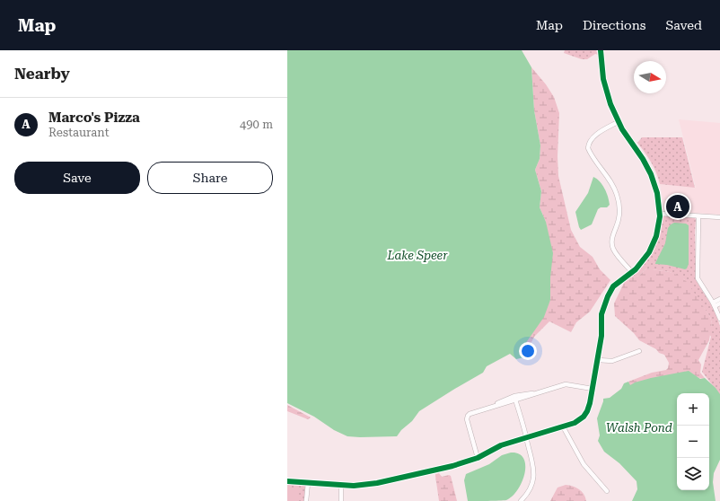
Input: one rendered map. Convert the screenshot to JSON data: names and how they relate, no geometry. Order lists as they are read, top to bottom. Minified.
{"water":["Lake Speer","Walsh Pond"],"north":"right","page":{"header":"Map","nav":["Map","Directions","Saved"],"heading":"Nearby","list":[{"mark":"A","name":"Marco's Pizza","note":"Restaurant","value":"490 m"}],"buttons":["Save","Share"],"pins":"A","map_buttons":["+","−"]}}
